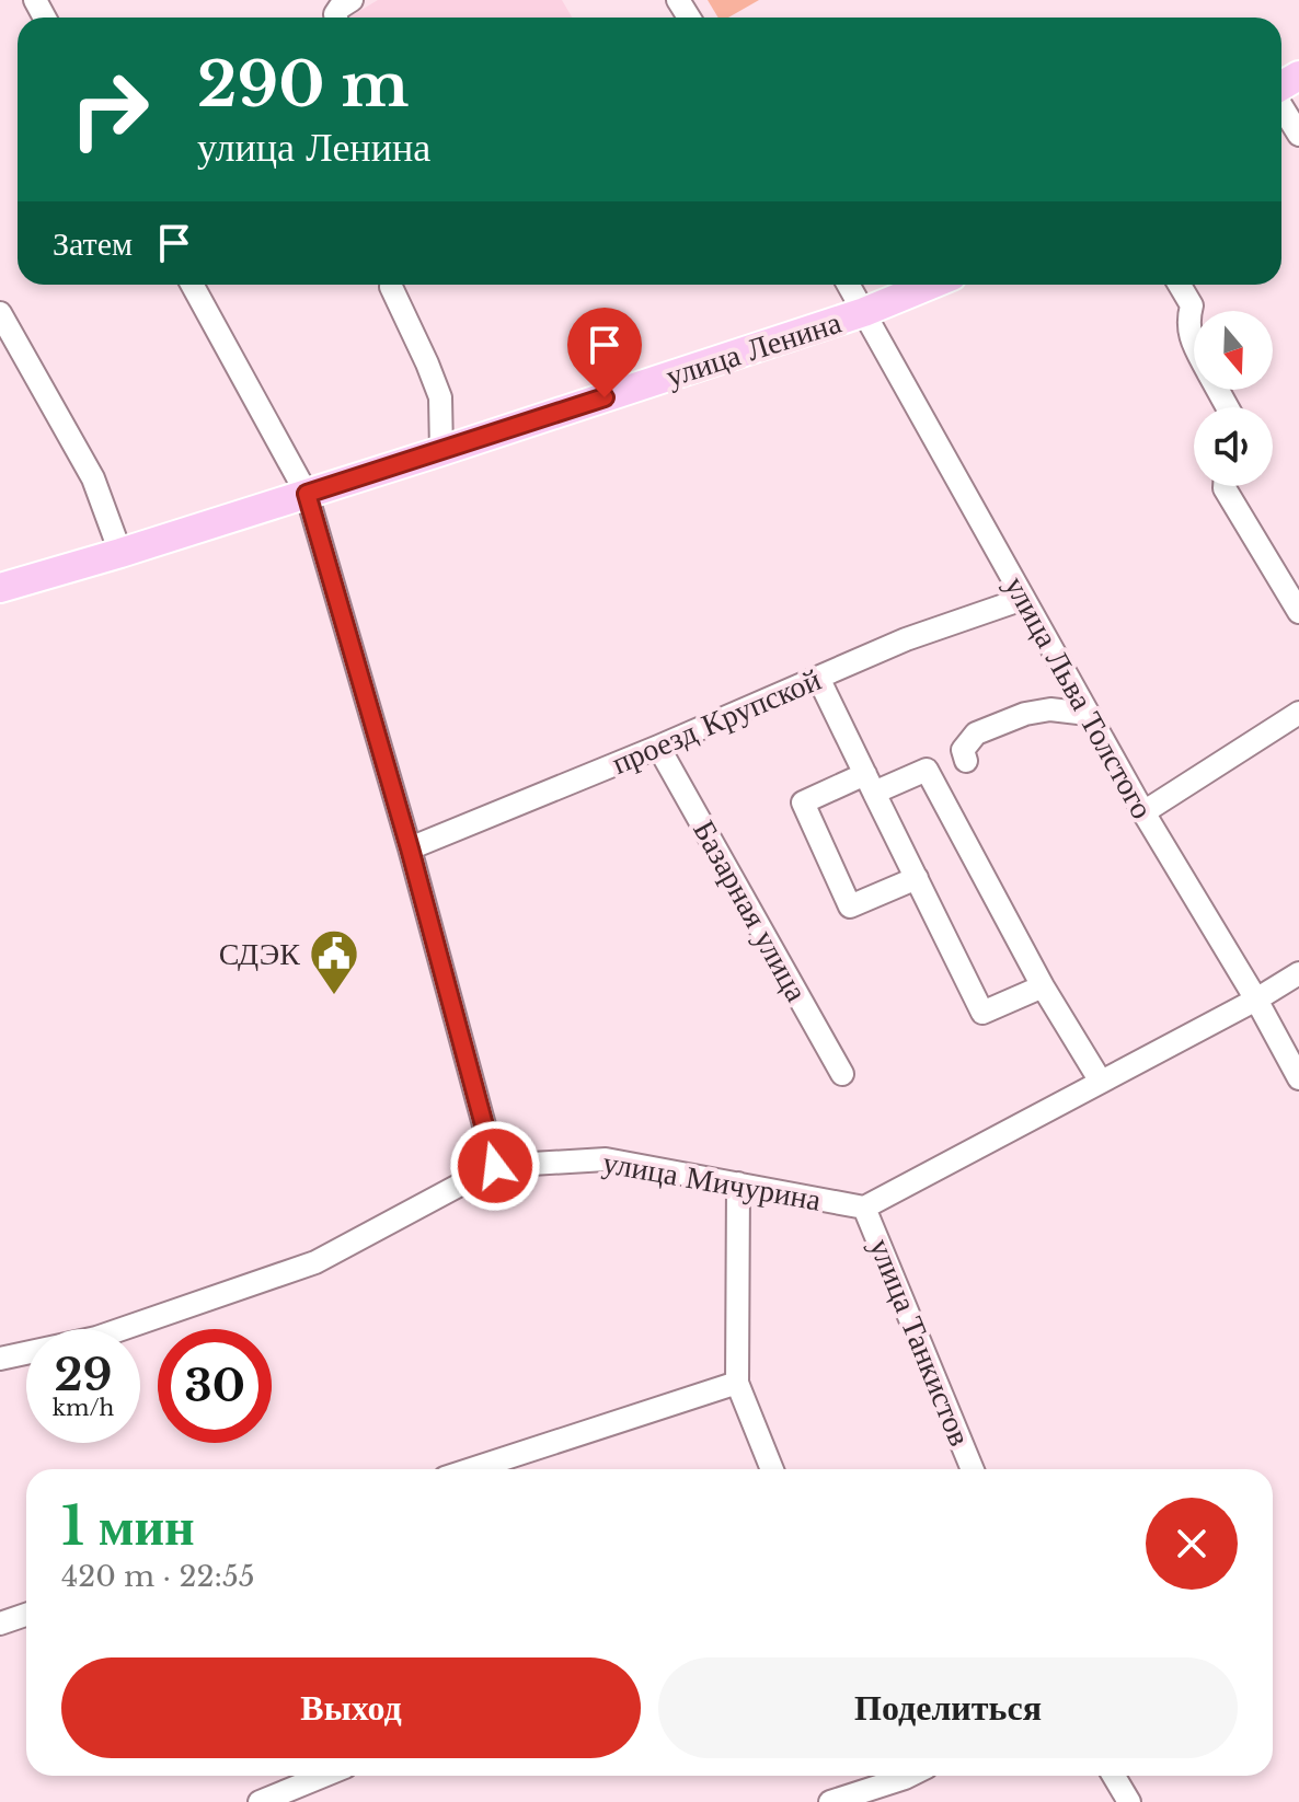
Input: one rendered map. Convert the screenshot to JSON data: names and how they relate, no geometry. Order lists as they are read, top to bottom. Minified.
{"streets":{"main road":["улица Ленина"],"street":["улица Льва Толстого","проезд Крупской","Базарная улица","улица Мичурина","улица Танкистов"]},"crossings":[["улица Ленина","улица Льва Толстого"],["улица Льва Толстого","проезд Крупской"],["улица Льва Толстого","улица Мичурина"],["проезд Крупской","Базарная улица"],["улица Мичурина","улица Танкистов"]],"places":{"public building":["СДЭК"]},"north":"bottom","page":{"turn":["290 m","улица Ленина"],"then":"Затем","speed":"29 km/h","limit":"30","heading":["1 мин","420 m · 22:55"],"buttons":["Выход","Поделиться"]}}
